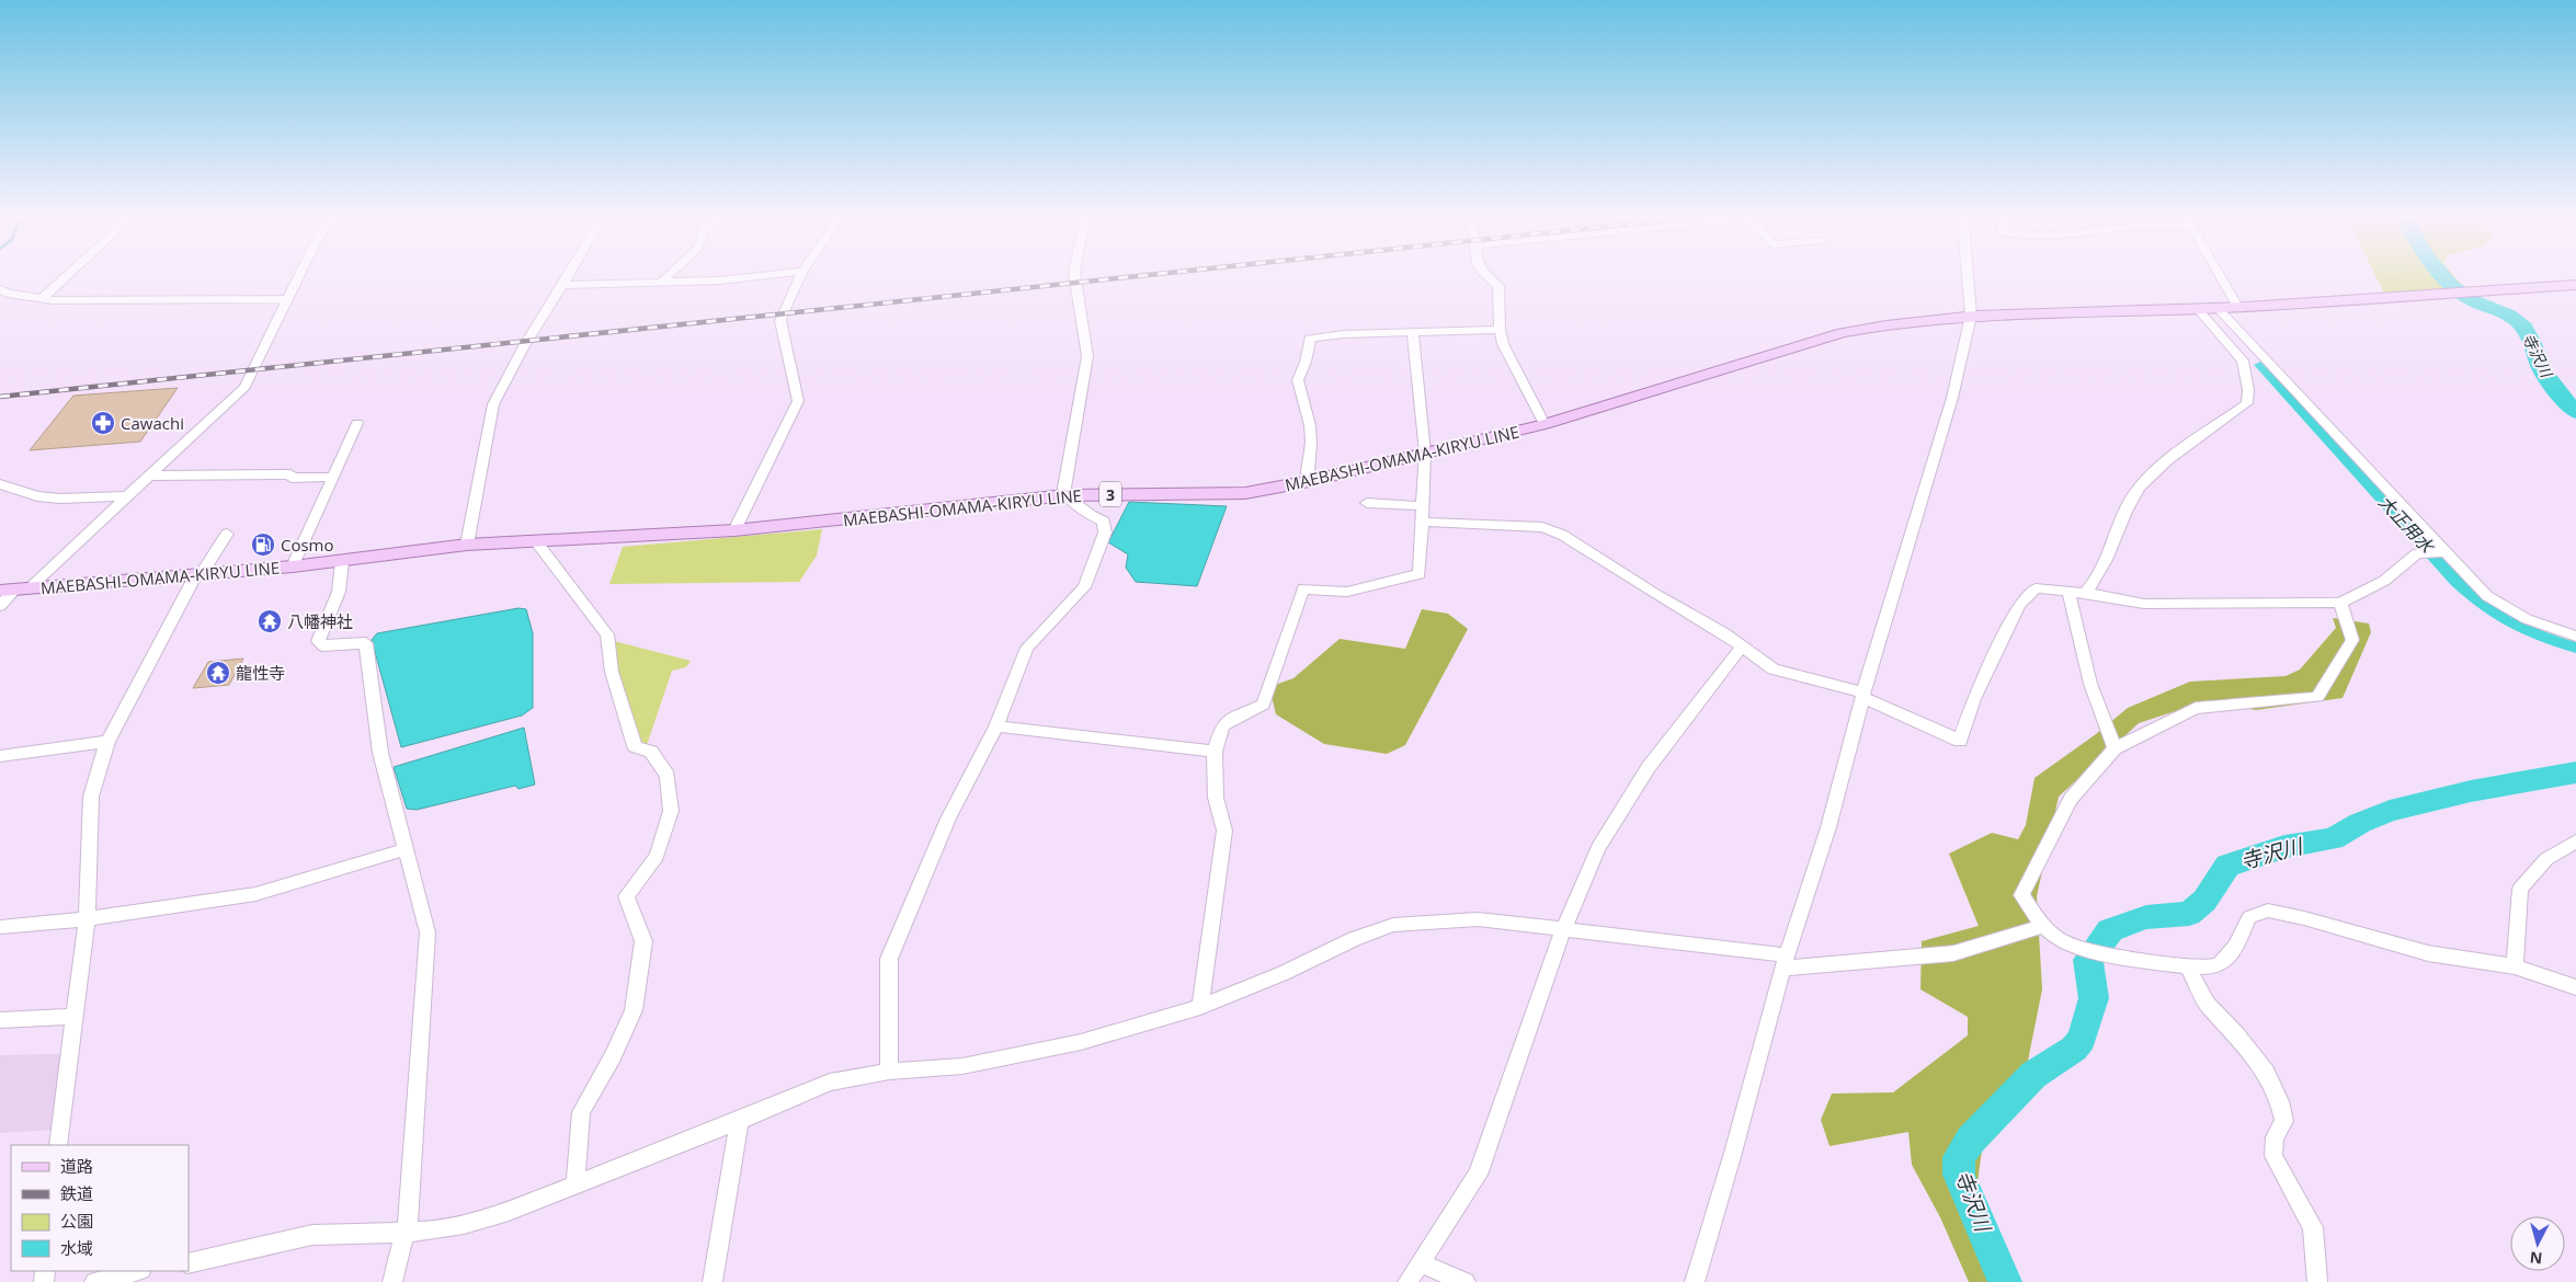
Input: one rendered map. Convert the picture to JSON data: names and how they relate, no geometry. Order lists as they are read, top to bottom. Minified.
{"streets":{"main road":["MAEBASHI-OMAMA-KIRYU LINE","3"]},"crossings":[["MAEBASHI-OMAMA-KIRYU LINE","3"]],"water":["寺沢川","大正用水"],"places":{"pharmacy":["Cawachi"],"fuel station":["Cosmo"],"temple":["八幡神社","龍性寺"]},"legend":["道路","鉄道","公園","水域"],"north":"bottom"}
